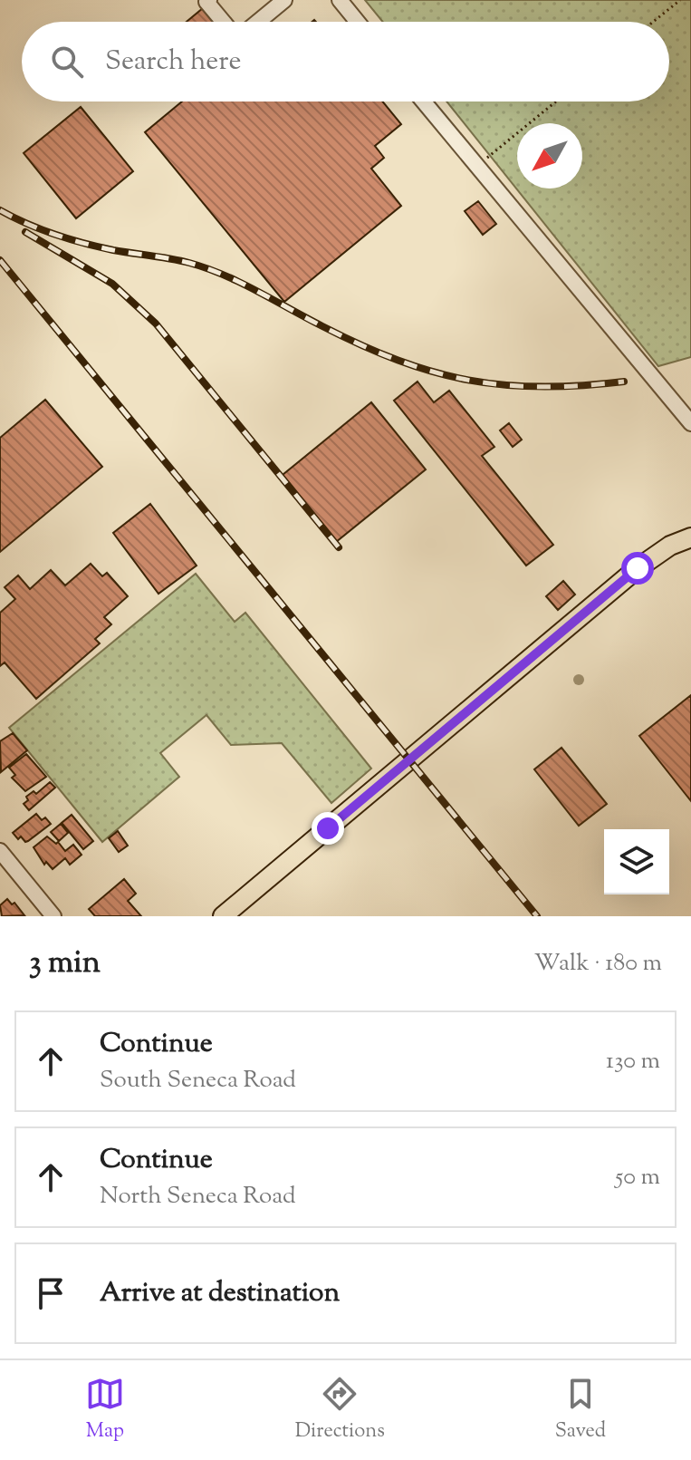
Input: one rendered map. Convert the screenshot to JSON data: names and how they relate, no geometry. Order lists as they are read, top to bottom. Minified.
{"north":"bottom left","page":{"search":"Search here","heading":["3 min","Walk · 180 m"],"list":[["Continue","South Seneca Road","130 m"],["Continue","North Seneca Road","50 m"],"Arrive at destination"],"nav":["Map","Directions","Saved"]}}
